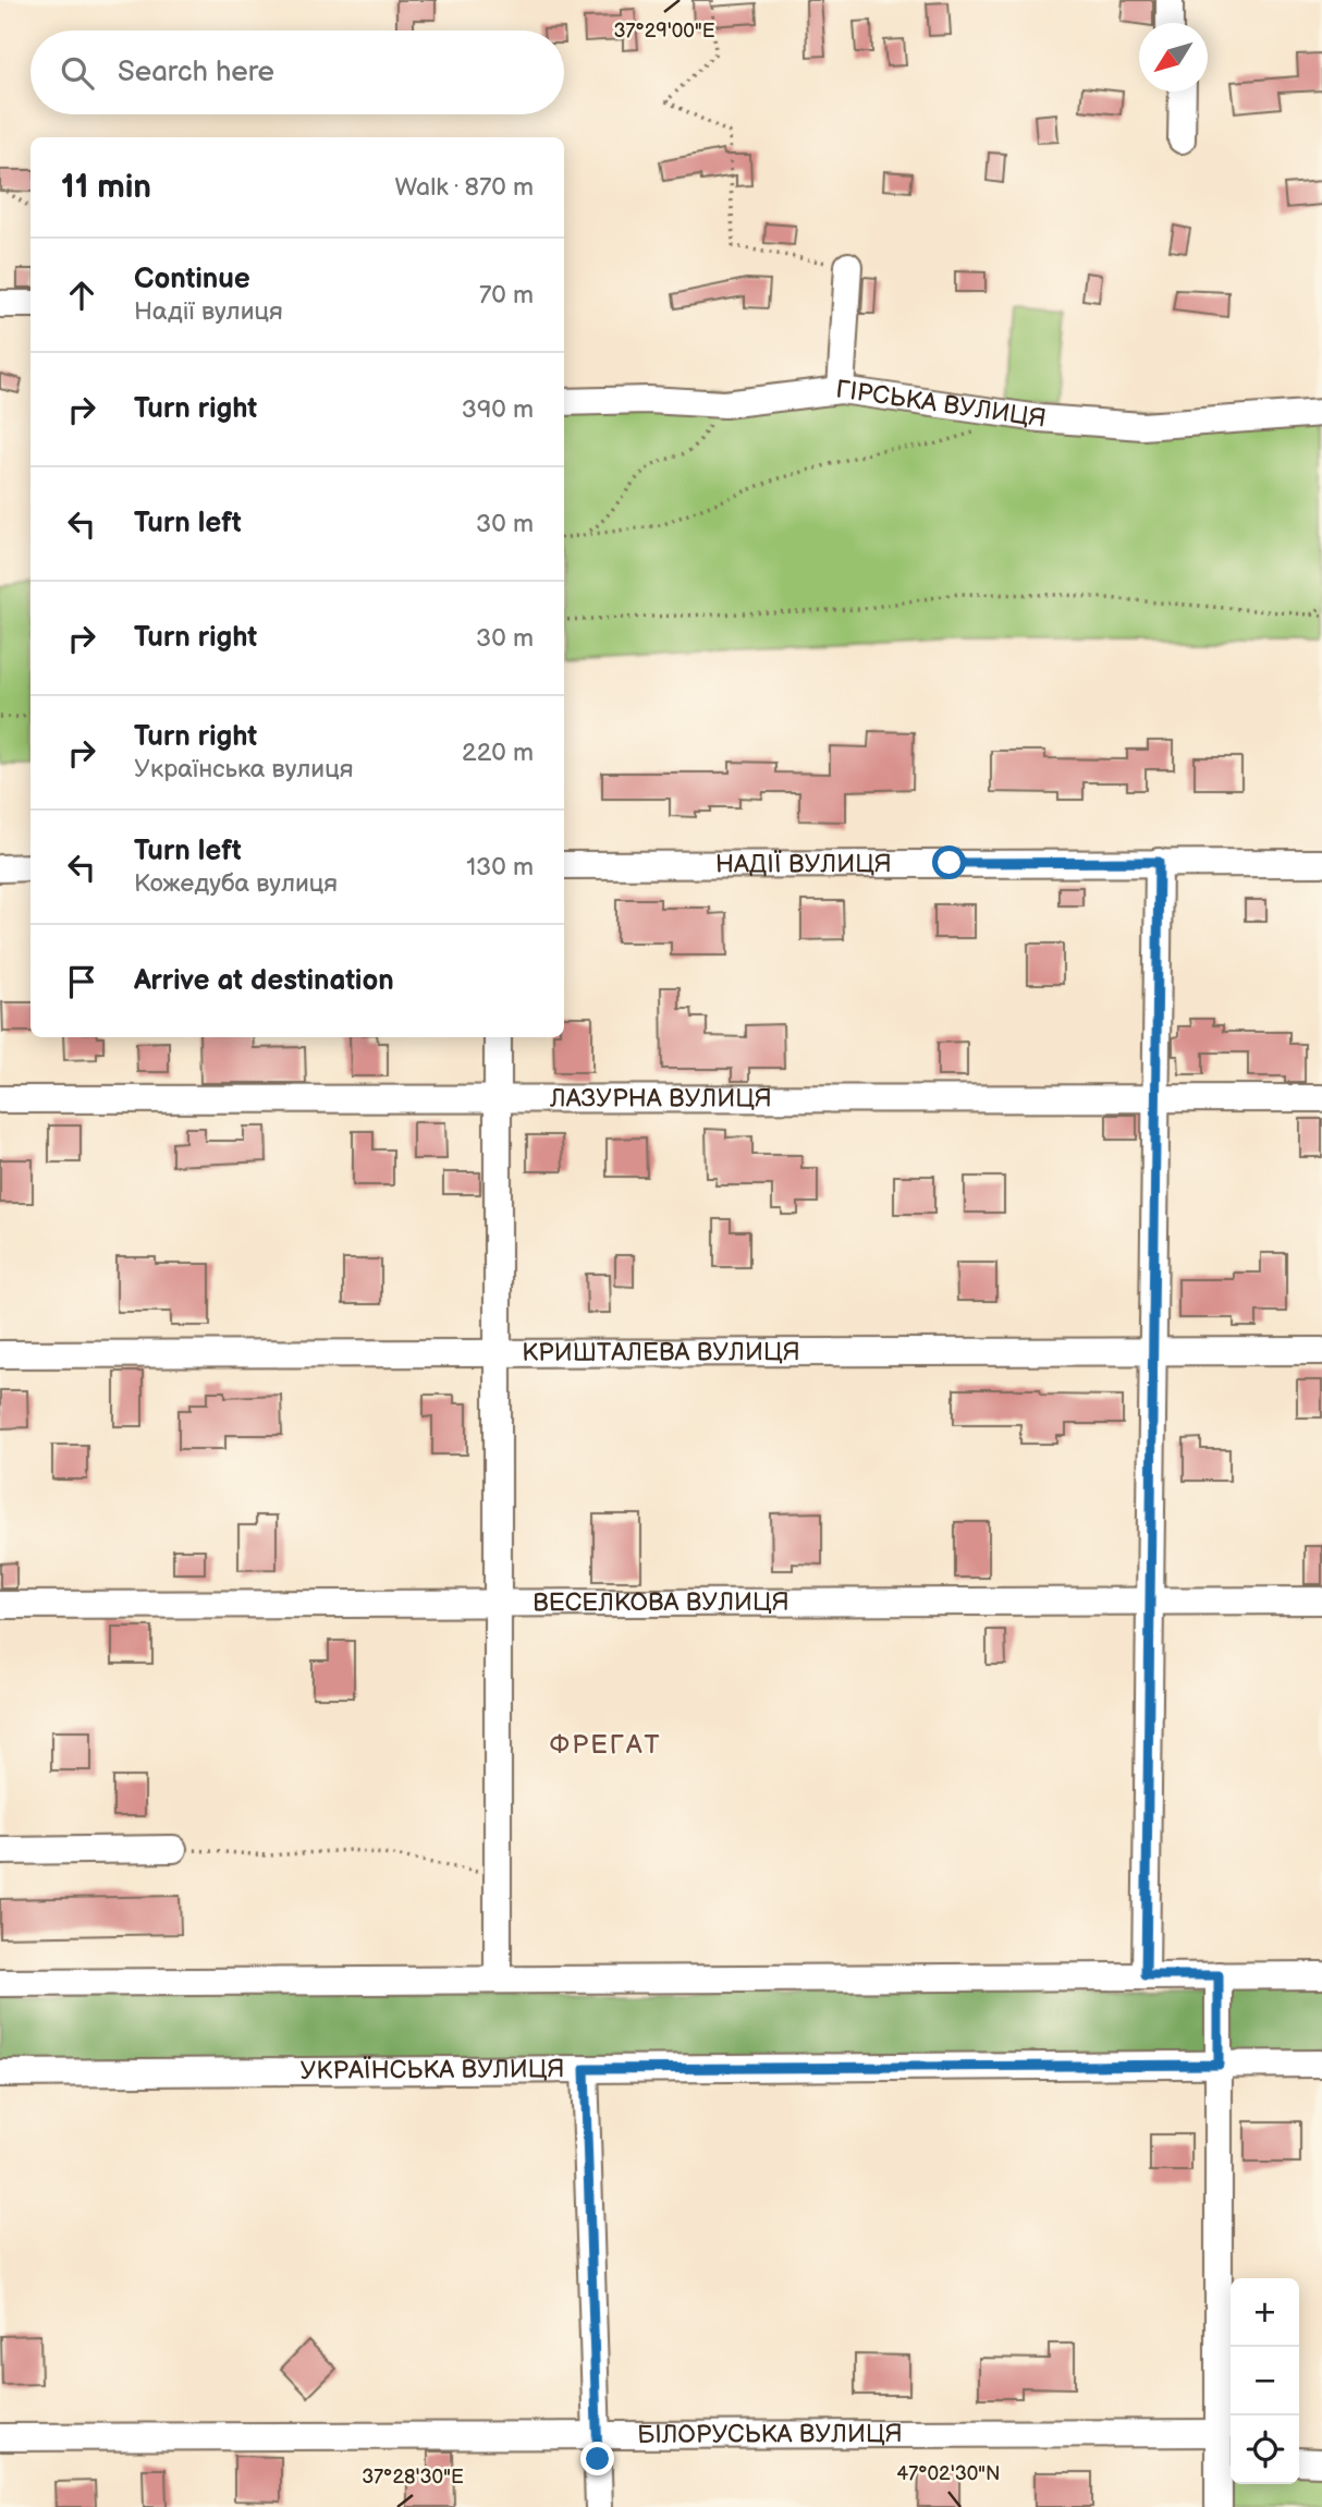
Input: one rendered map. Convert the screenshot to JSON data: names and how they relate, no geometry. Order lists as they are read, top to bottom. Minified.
{"streets":{"street":["ГІРСЬКА ВУЛИЦЯ","НАДІЇ ВУЛИЦЯ","ЛАЗУРНА ВУЛИЦЯ","КРИШТАЛЕВА ВУЛИЦЯ","ВЕСЕЛКОВА ВУЛИЦЯ","УКРАЇНСЬКА ВУЛИЦЯ","БІЛОРУСЬКА ВУЛИЦЯ"]},"districts":["ФРЕГАТ"],"north":"bottom left","page":{"search":"Search here","heading":["11 min","Walk · 870 m"],"list":[["Continue","Надії вулиця","70 m"],["Turn right","390 m"],["Turn left","30 m"],["Turn right","30 m"],["Turn right","Українська вулиця","220 m"],["Turn left","Кожедуба вулиця","130 m"],"Arrive at destination"],"map_buttons":["+","−"]},"coordinates":["37°29'00\"E","47°02'30\"N","37°28'30\"E"]}
